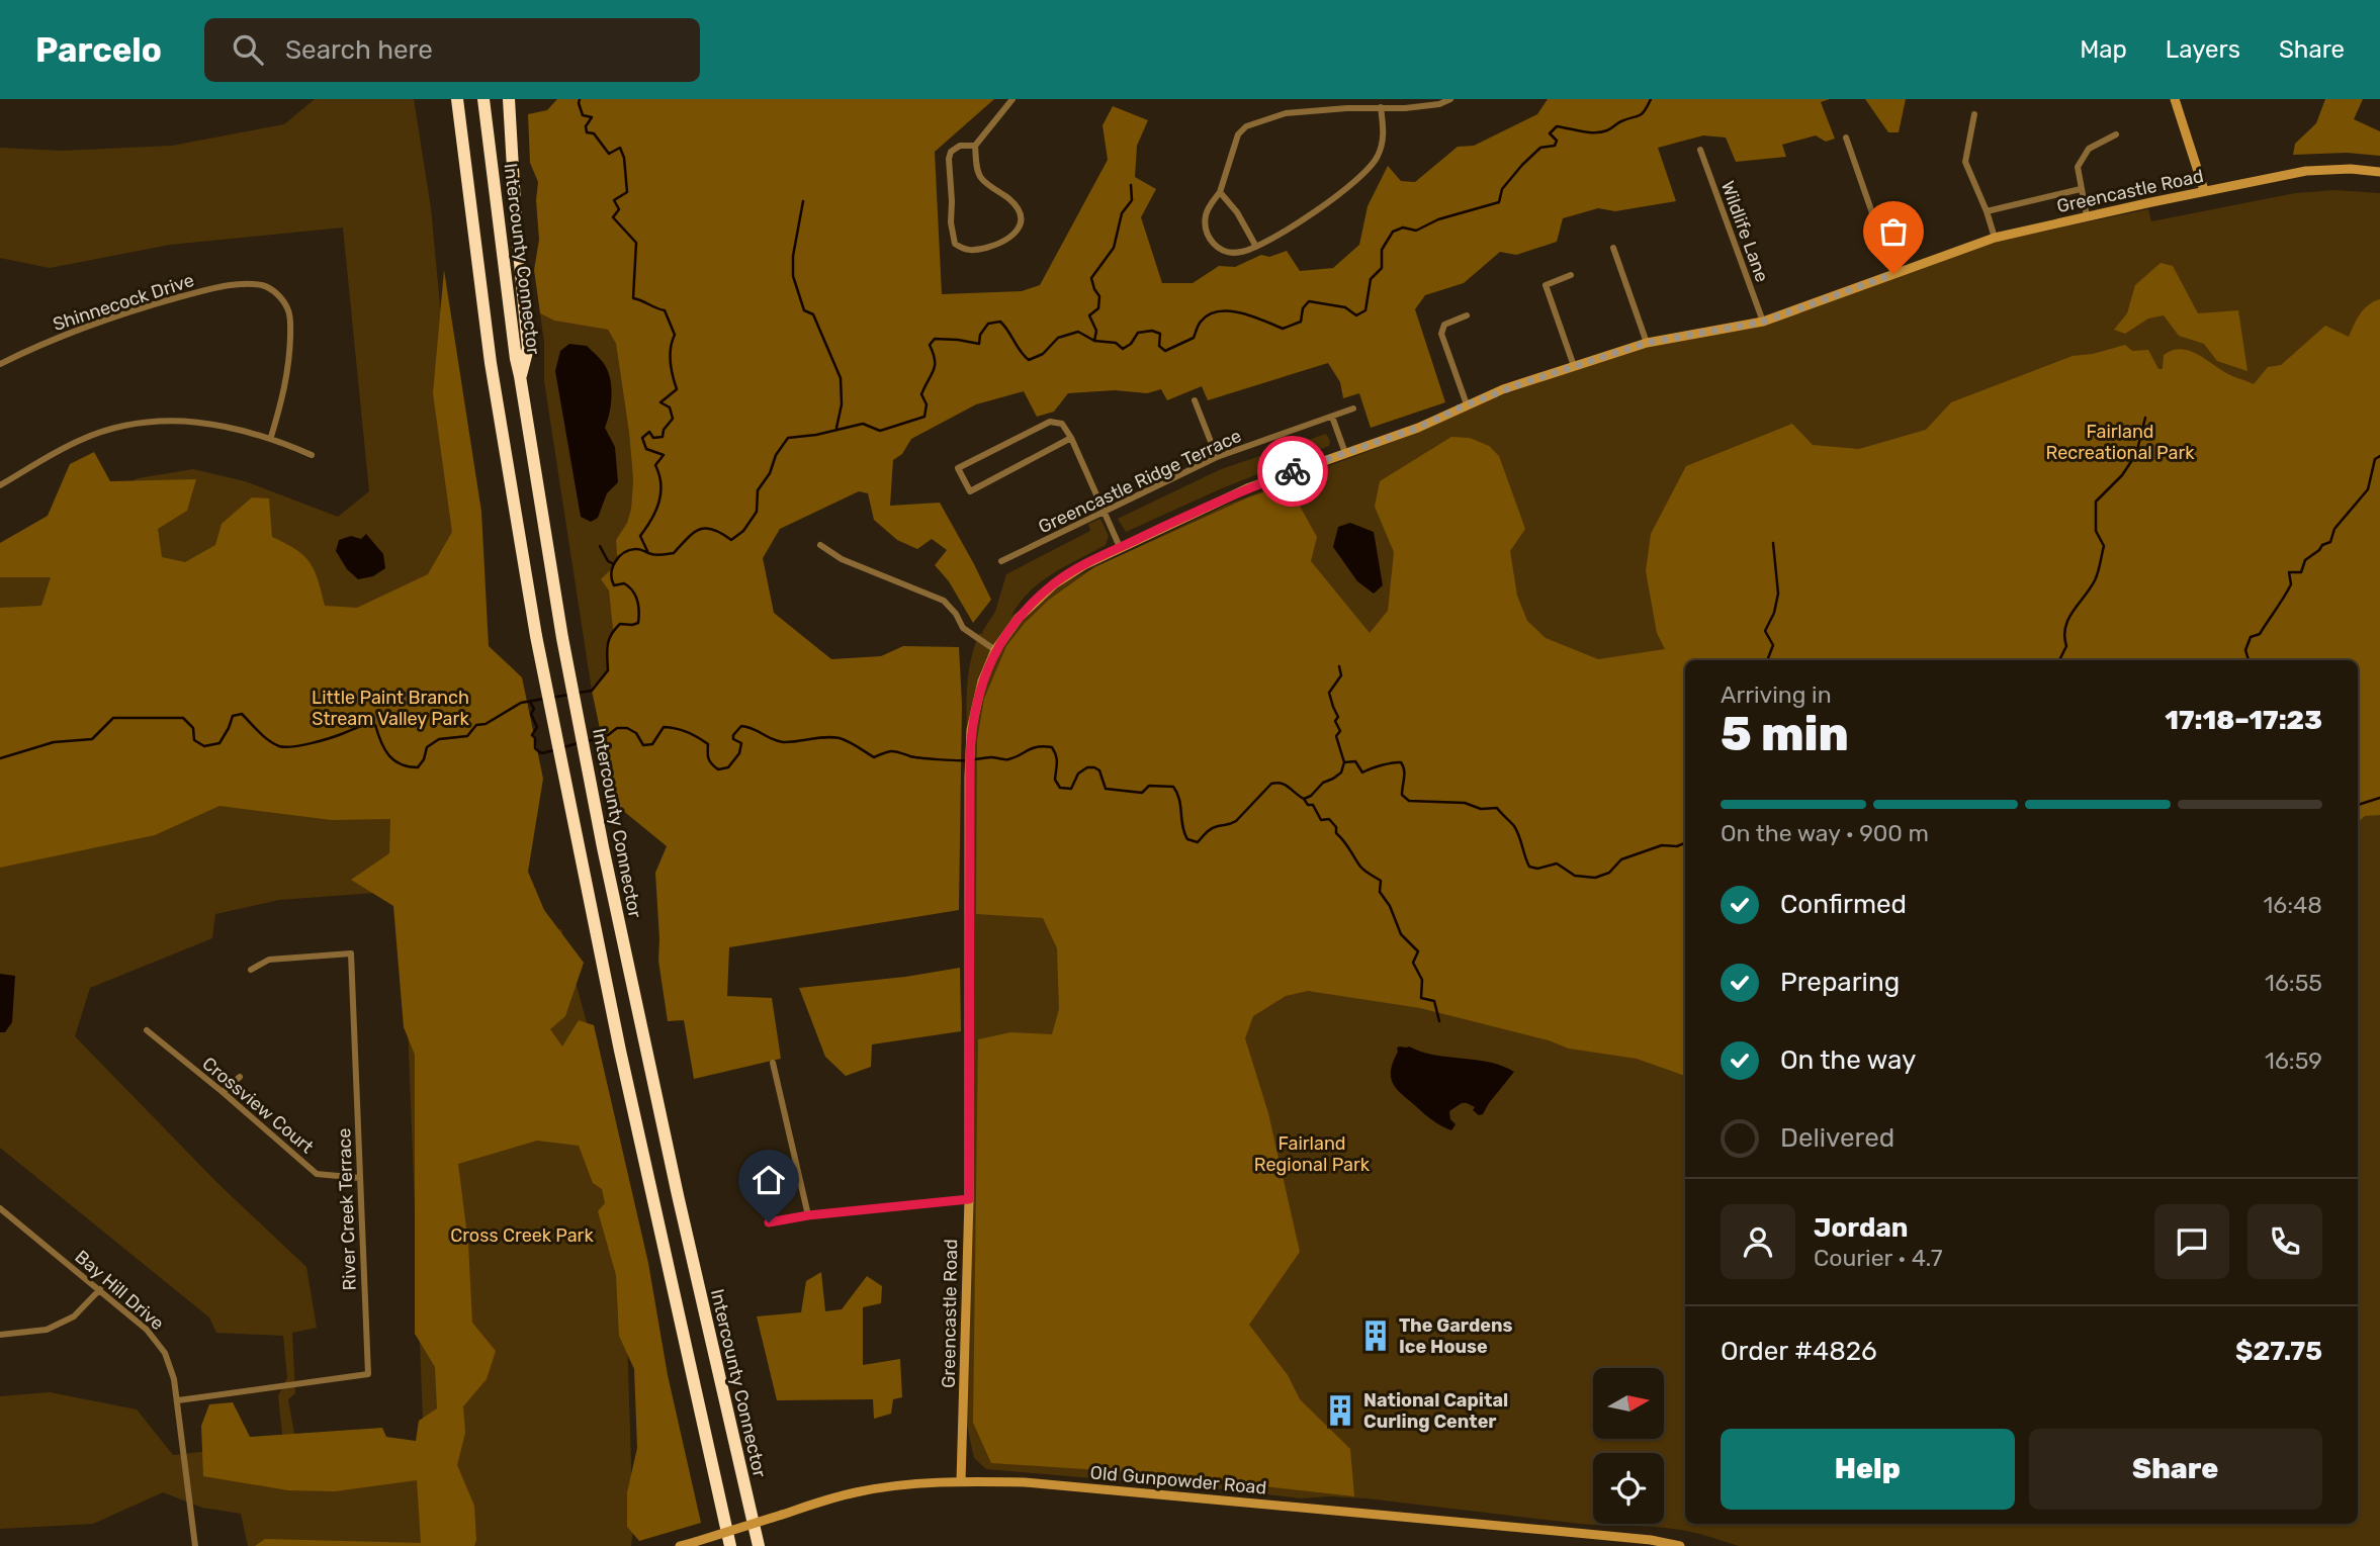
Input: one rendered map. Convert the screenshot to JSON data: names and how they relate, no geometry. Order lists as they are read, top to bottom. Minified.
{"streets":{"highway":["Intercounty Connector"],"street":["Greencastle Road","Wildlife Lane","Shinnecock Drive","Greencastle Ridge Terrace","Crossview Court","River Creek Terrace","Bay Hill Drive","Old Gunpowder Road"]},"crossings":[["Greencastle Road","Wildlife Lane"],["Greencastle Road","Old Gunpowder Road"],["Crossview Court","River Creek Terrace"],["River Creek Terrace","Bay Hill Drive"]],"parks":["Fairland Recreational Park","Little Paint Branch Stream Valley Park","Fairland Regional Park","Cross Creek Park"],"places":{"building":["The Gardens Ice House","National Capital Curling Center"]},"north":"right","page":{"header":"Parcelo","search":"Search here","nav":["Map","Layers","Share"],"heading":["5 min","Arriving in","17:18–17:23"],"panel":["Jordan","Courier · 4.7","Order #4826","$27.75"],"bar":"On the way · 900 m","list":[["Confirmed","16:48"],["Preparing","16:55"],["On the way","16:59"],"Delivered"],"buttons":["Help","Share"]}}
